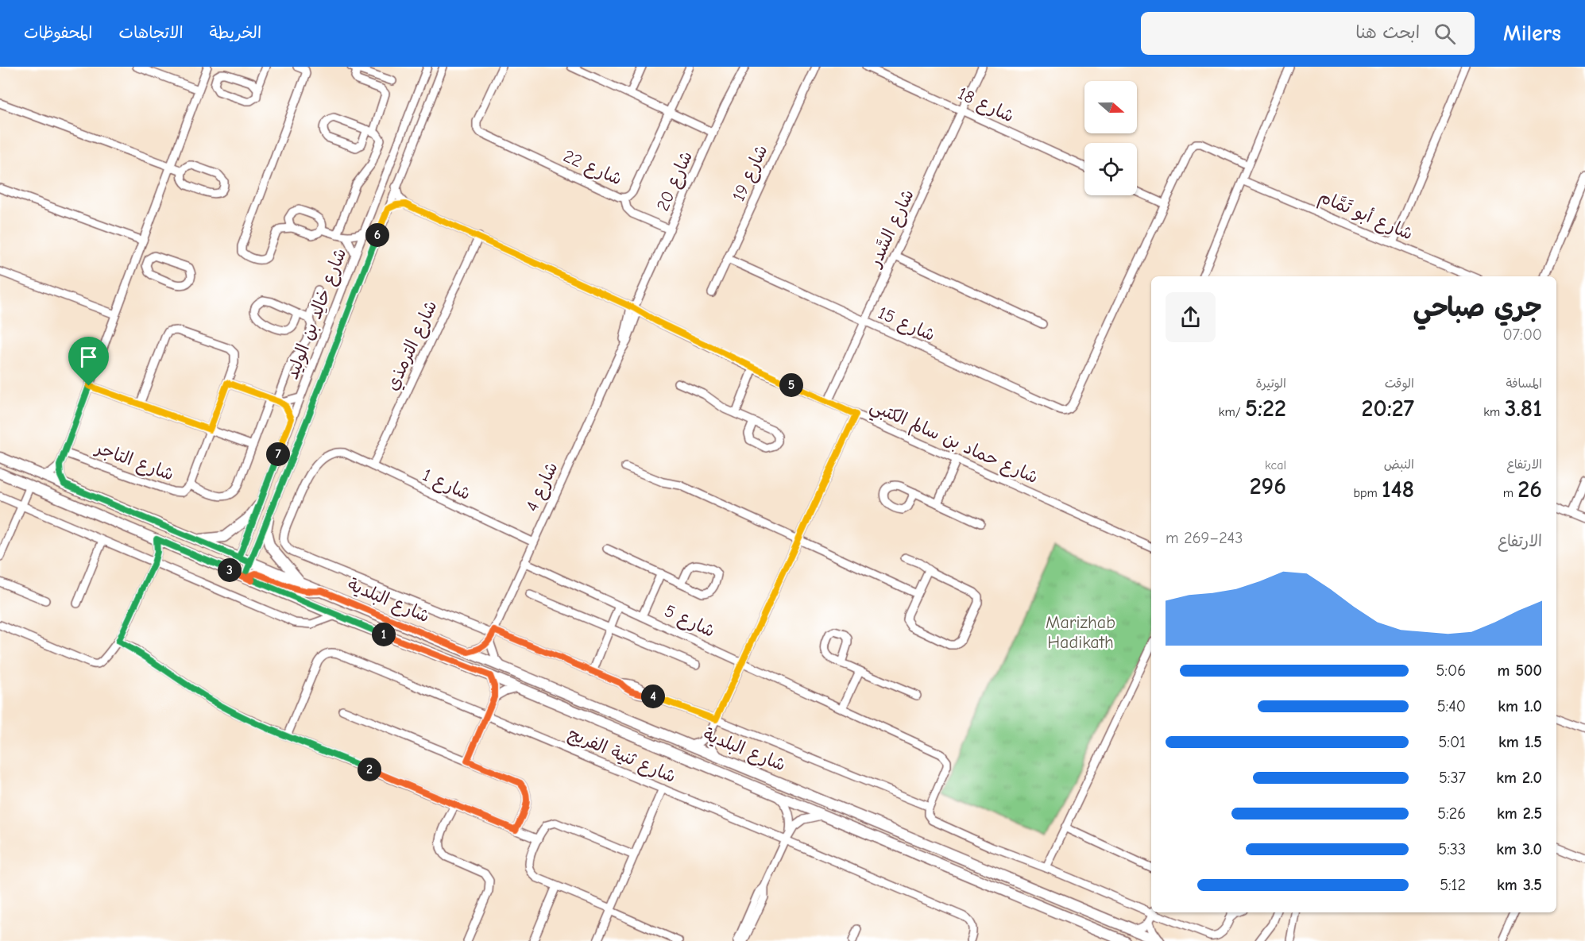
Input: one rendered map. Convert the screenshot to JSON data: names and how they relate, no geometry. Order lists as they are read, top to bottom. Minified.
{"streets":{"main road":["شارع البلدية"],"street":["شارع 18","شارع 22","شارع 19","شارع 20","شارع أبو تَمَّام","شارع السَّدر","شارع خالِد بن الوليد","شارع 15","شارع الترمذي","شارع حماد بن سالم الكتبي","شارع التاجر","شارع 1","شارع 4","شارع 5","شارع ثنية الفريج"]},"crossings":[["شارع 18","شارع السَّدر"],["شارع 19","شارع 15"],["شارع 20","شارع حماد بن سالم الكتبي"],["شارع 20","شارع 4"],["شارع السَّدر","شارع 15"],["شارع السَّدر","شارع حماد بن سالم الكتبي"],["شارع خالِد بن الوليد","شارع البلدية"],["شارع الترمذي","شارع حماد بن سالم الكتبي"],["شارع الترمذي","شارع 1"],["شارع حماد بن سالم الكتبي","شارع 4"],["شارع 1","شارع 4"],["شارع 4","شارع 5"]],"parks":["Marizhab Hadikath"],"north":"right","page":{"header":"Milers","search":"ابحث هنا","nav":["الخريطة","الاتجاهات","المحفوظات"],"pins":["6","5","7","3","1","4","2"],"heading":["جري صباحي","07:00"],"stats":[["المسافة","3.81 km"],["الوقت","20:27"],["الوتيرة","5:22 /km"],["الارتفاع","26 m"],["النبض","148 bpm"],["kcal","296"]],"chart":["الارتفاع","243–269 m"],"list":[{"name":"500 m","note":"5:06"},{"name":"1.0 km","note":"5:40"},{"name":"1.5 km","note":"5:01"},{"name":"2.0 km","note":"5:37"},{"name":"2.5 km","note":"5:26"},{"name":"3.0 km","note":"5:33"},{"name":"3.5 km","note":"5:12"}]}}
